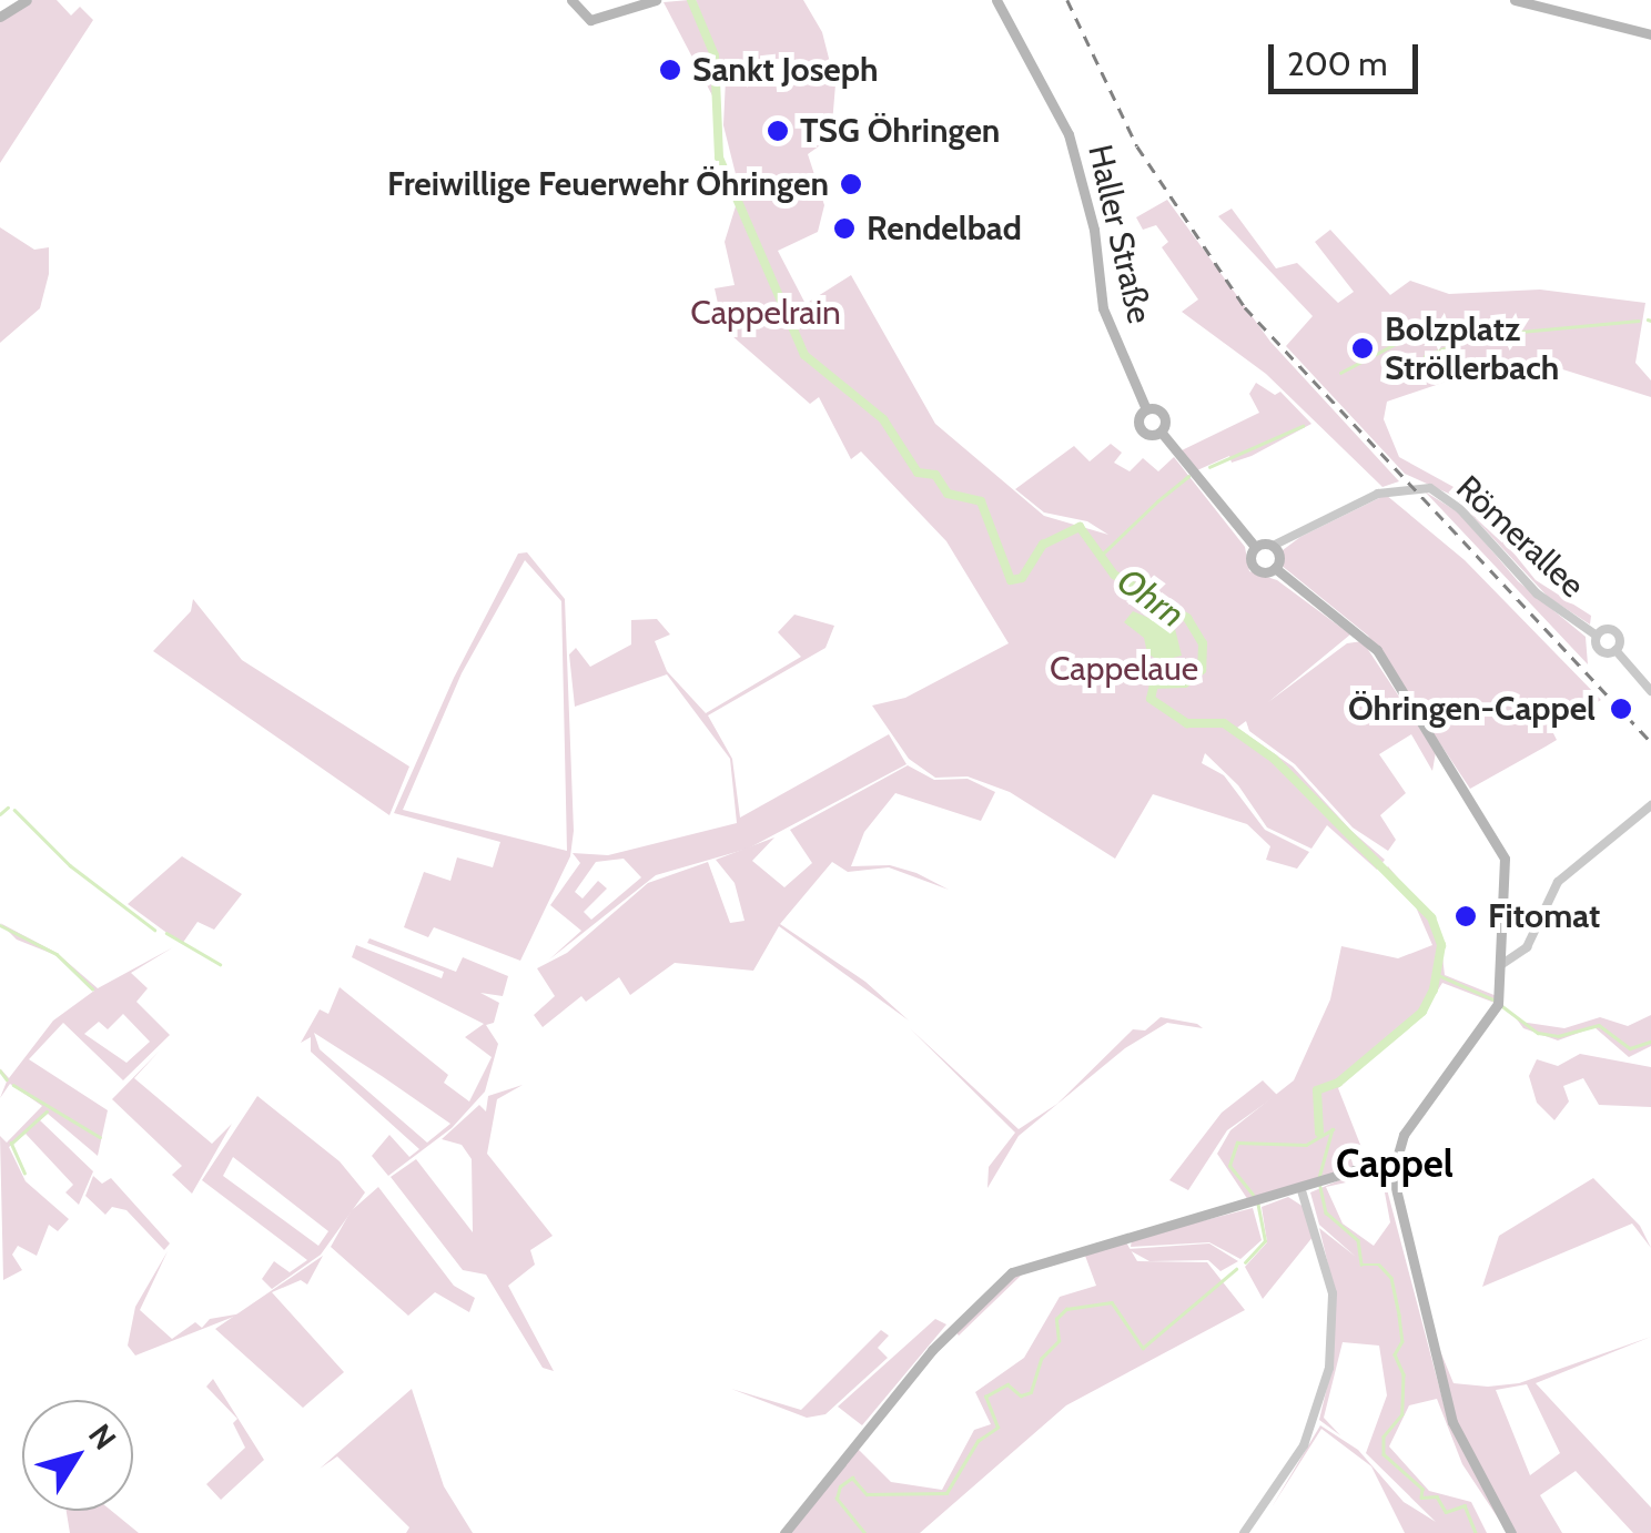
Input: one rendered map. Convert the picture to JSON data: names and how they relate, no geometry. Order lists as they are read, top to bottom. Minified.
{"streets":{"main road":["Haller Straße"],"street":["Römerallee"]},"districts":["Cappel"],"water":["Ohrn"],"parks":["Cappelrain","Cappelaue"],"places":["Sankt Joseph","TSG Öhringen","Freiwillige Feuerwehr Öhringen","Rendelbad","Bolzplatz Ströllerbach","Öhringen-Cappel","Fitomat"],"scale_bar":"200 m","north":"top right"}
